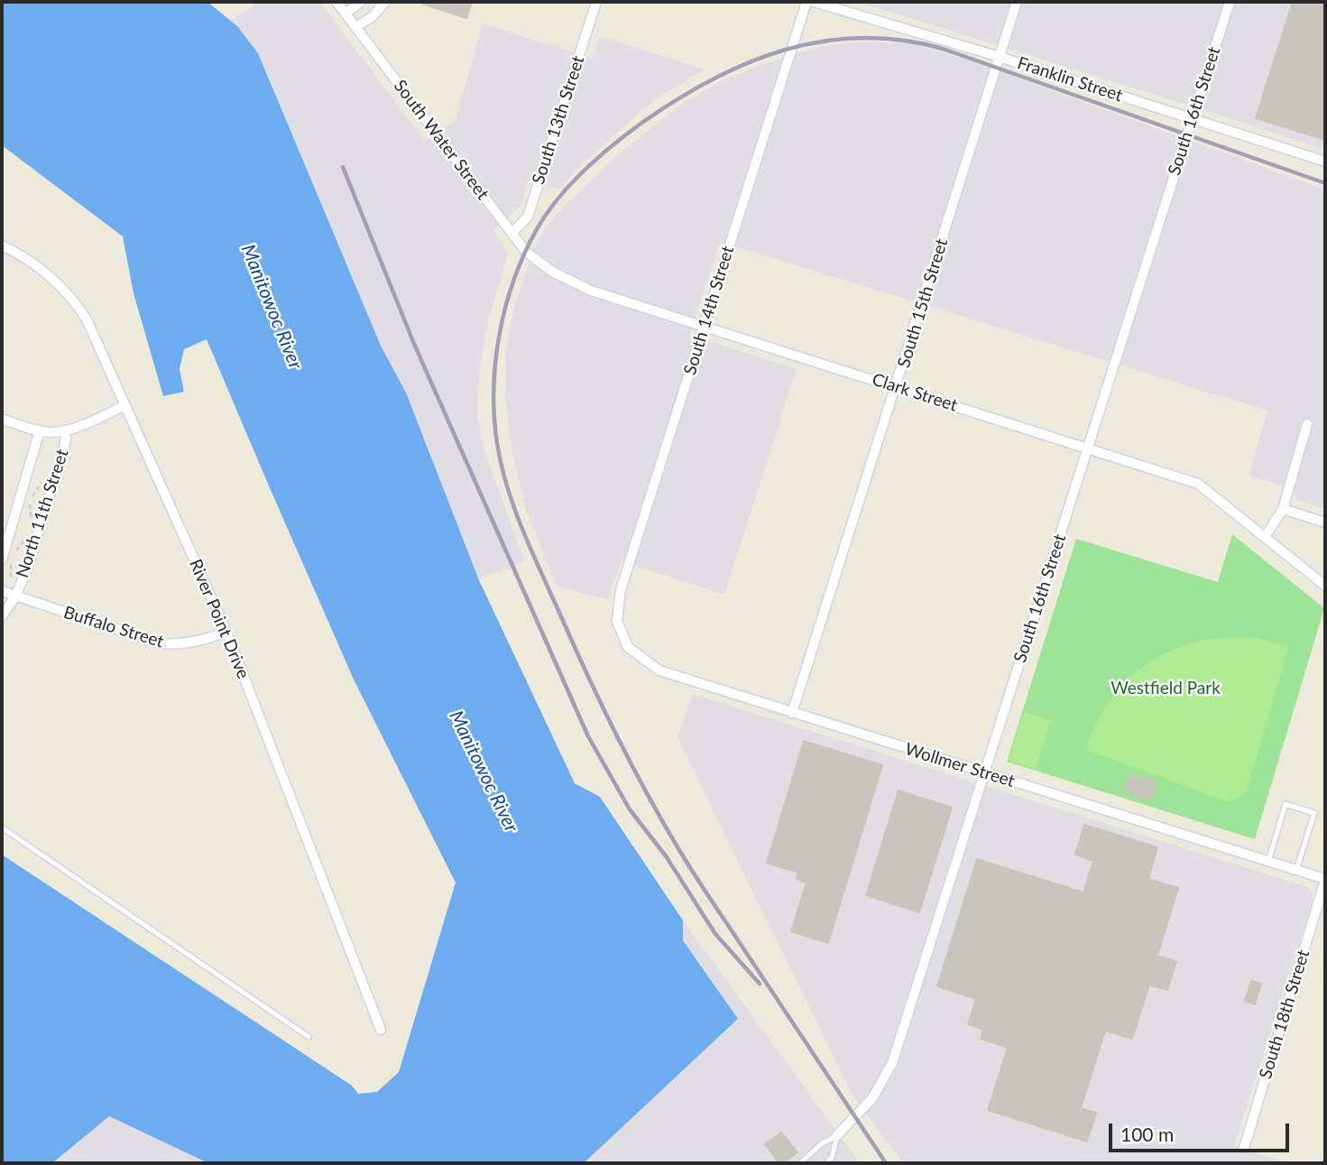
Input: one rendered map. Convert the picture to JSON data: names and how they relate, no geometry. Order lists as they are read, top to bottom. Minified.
{"streets":{"street":["Franklin Street","South 16th Street","South 13th Street","South Water Street","South 15th Street","South 14th Street","Clark Street","North 11th Street","River Point Drive","Buffalo Street","Wollmer Street","South 18th Street"]},"crossings":[["Franklin Street","South 16th Street"],["Franklin Street","South 15th Street"],["South 16th Street","Clark Street"],["South 16th Street","Wollmer Street"],["South 13th Street","South Water Street"],["South Water Street","Clark Street"],["South 15th Street","Clark Street"],["South 15th Street","Wollmer Street"],["South 14th Street","Clark Street"],["South 14th Street","Wollmer Street"],["North 11th Street","Buffalo Street"],["River Point Drive","Buffalo Street"],["Wollmer Street","South 18th Street"]],"water":["Manitowoc River"],"parks":["Westfield Park"],"scale_bar":"100 m"}
